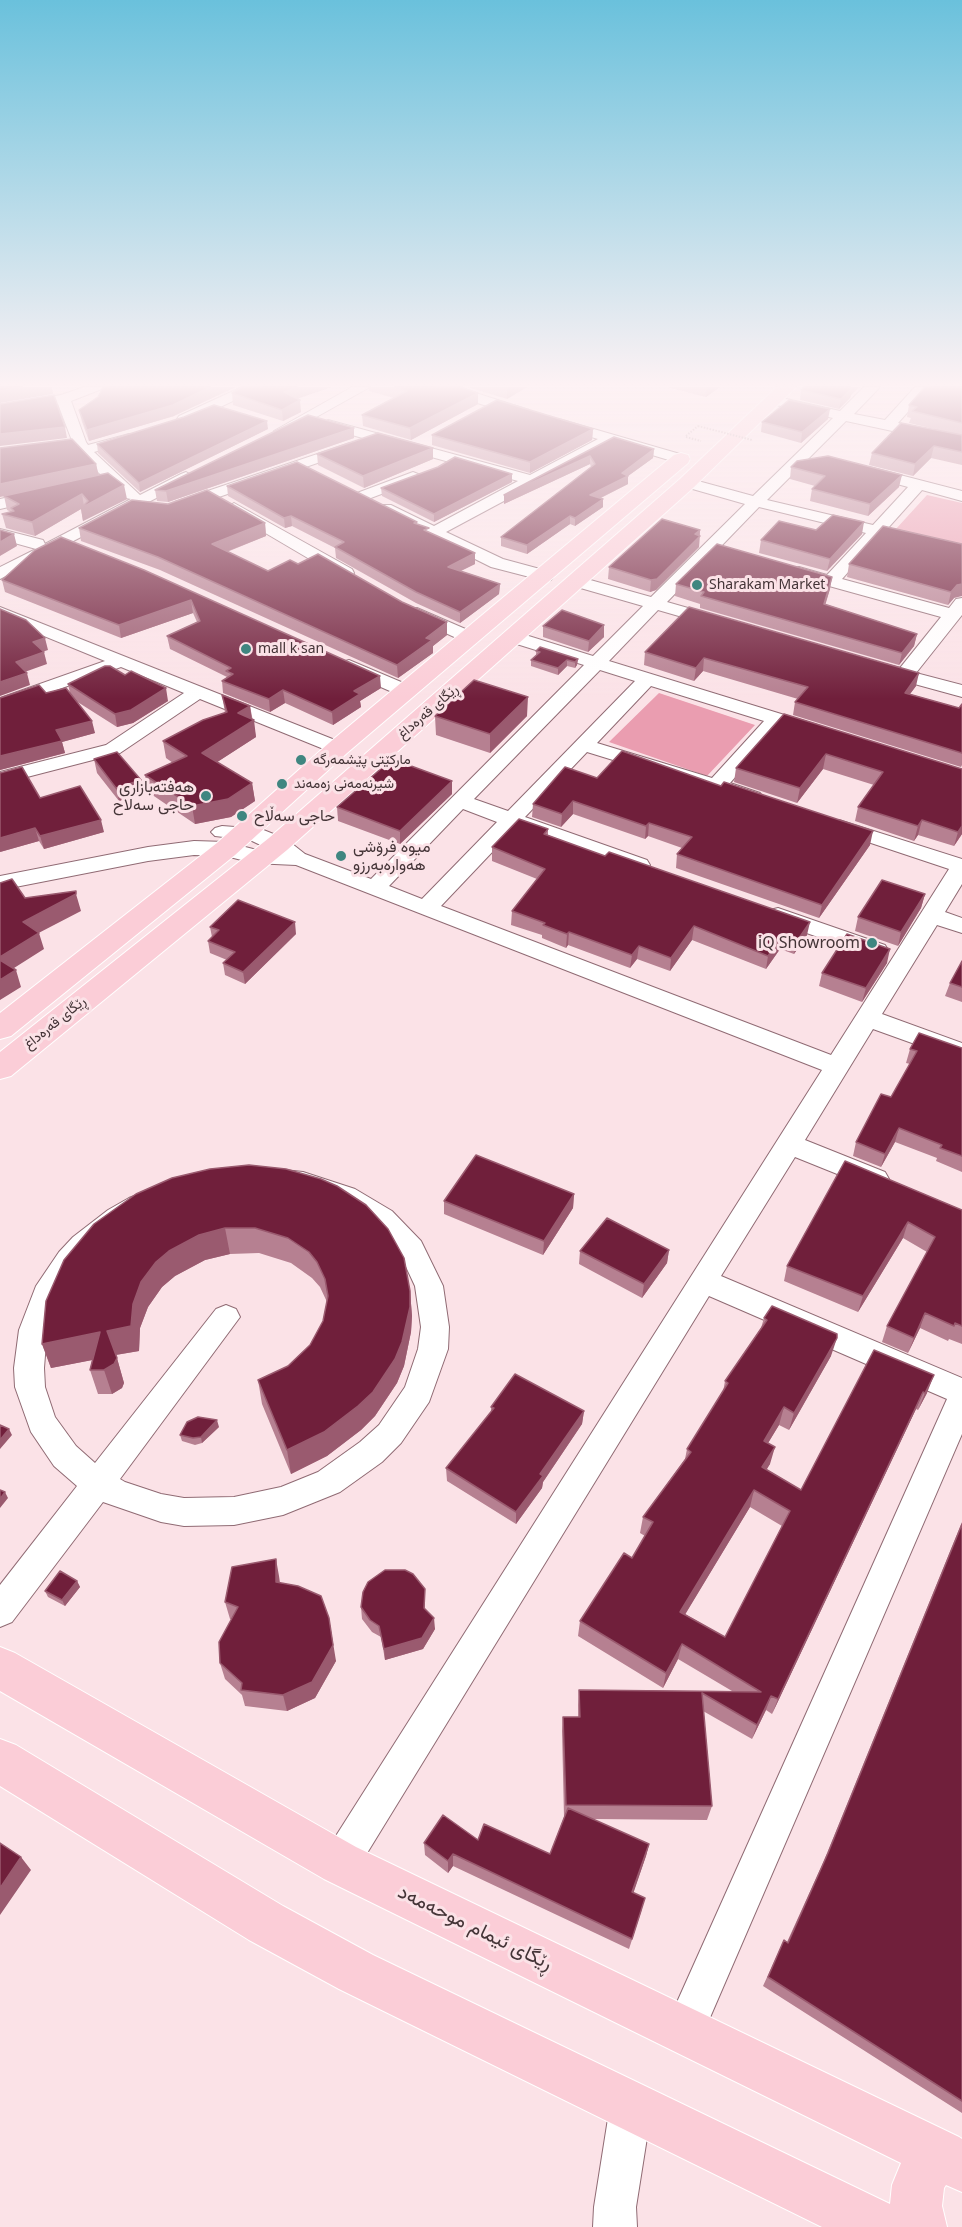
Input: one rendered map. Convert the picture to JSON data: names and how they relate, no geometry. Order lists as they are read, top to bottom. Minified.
{"streets":{"main road":["ڕێگای قەرەداغ","ڕێگای ئیمام موحەمەد"]},"places":["Sharakam Market","mall k san","مارکێتی پێشمەرگە","شیرنەمەنی زەمەند","هەفتەبازاری حاجی سەلاح","حاجی سەڵاح","میوە فرۆشی هەوارەبەرزو","iQ Showroom"]}
